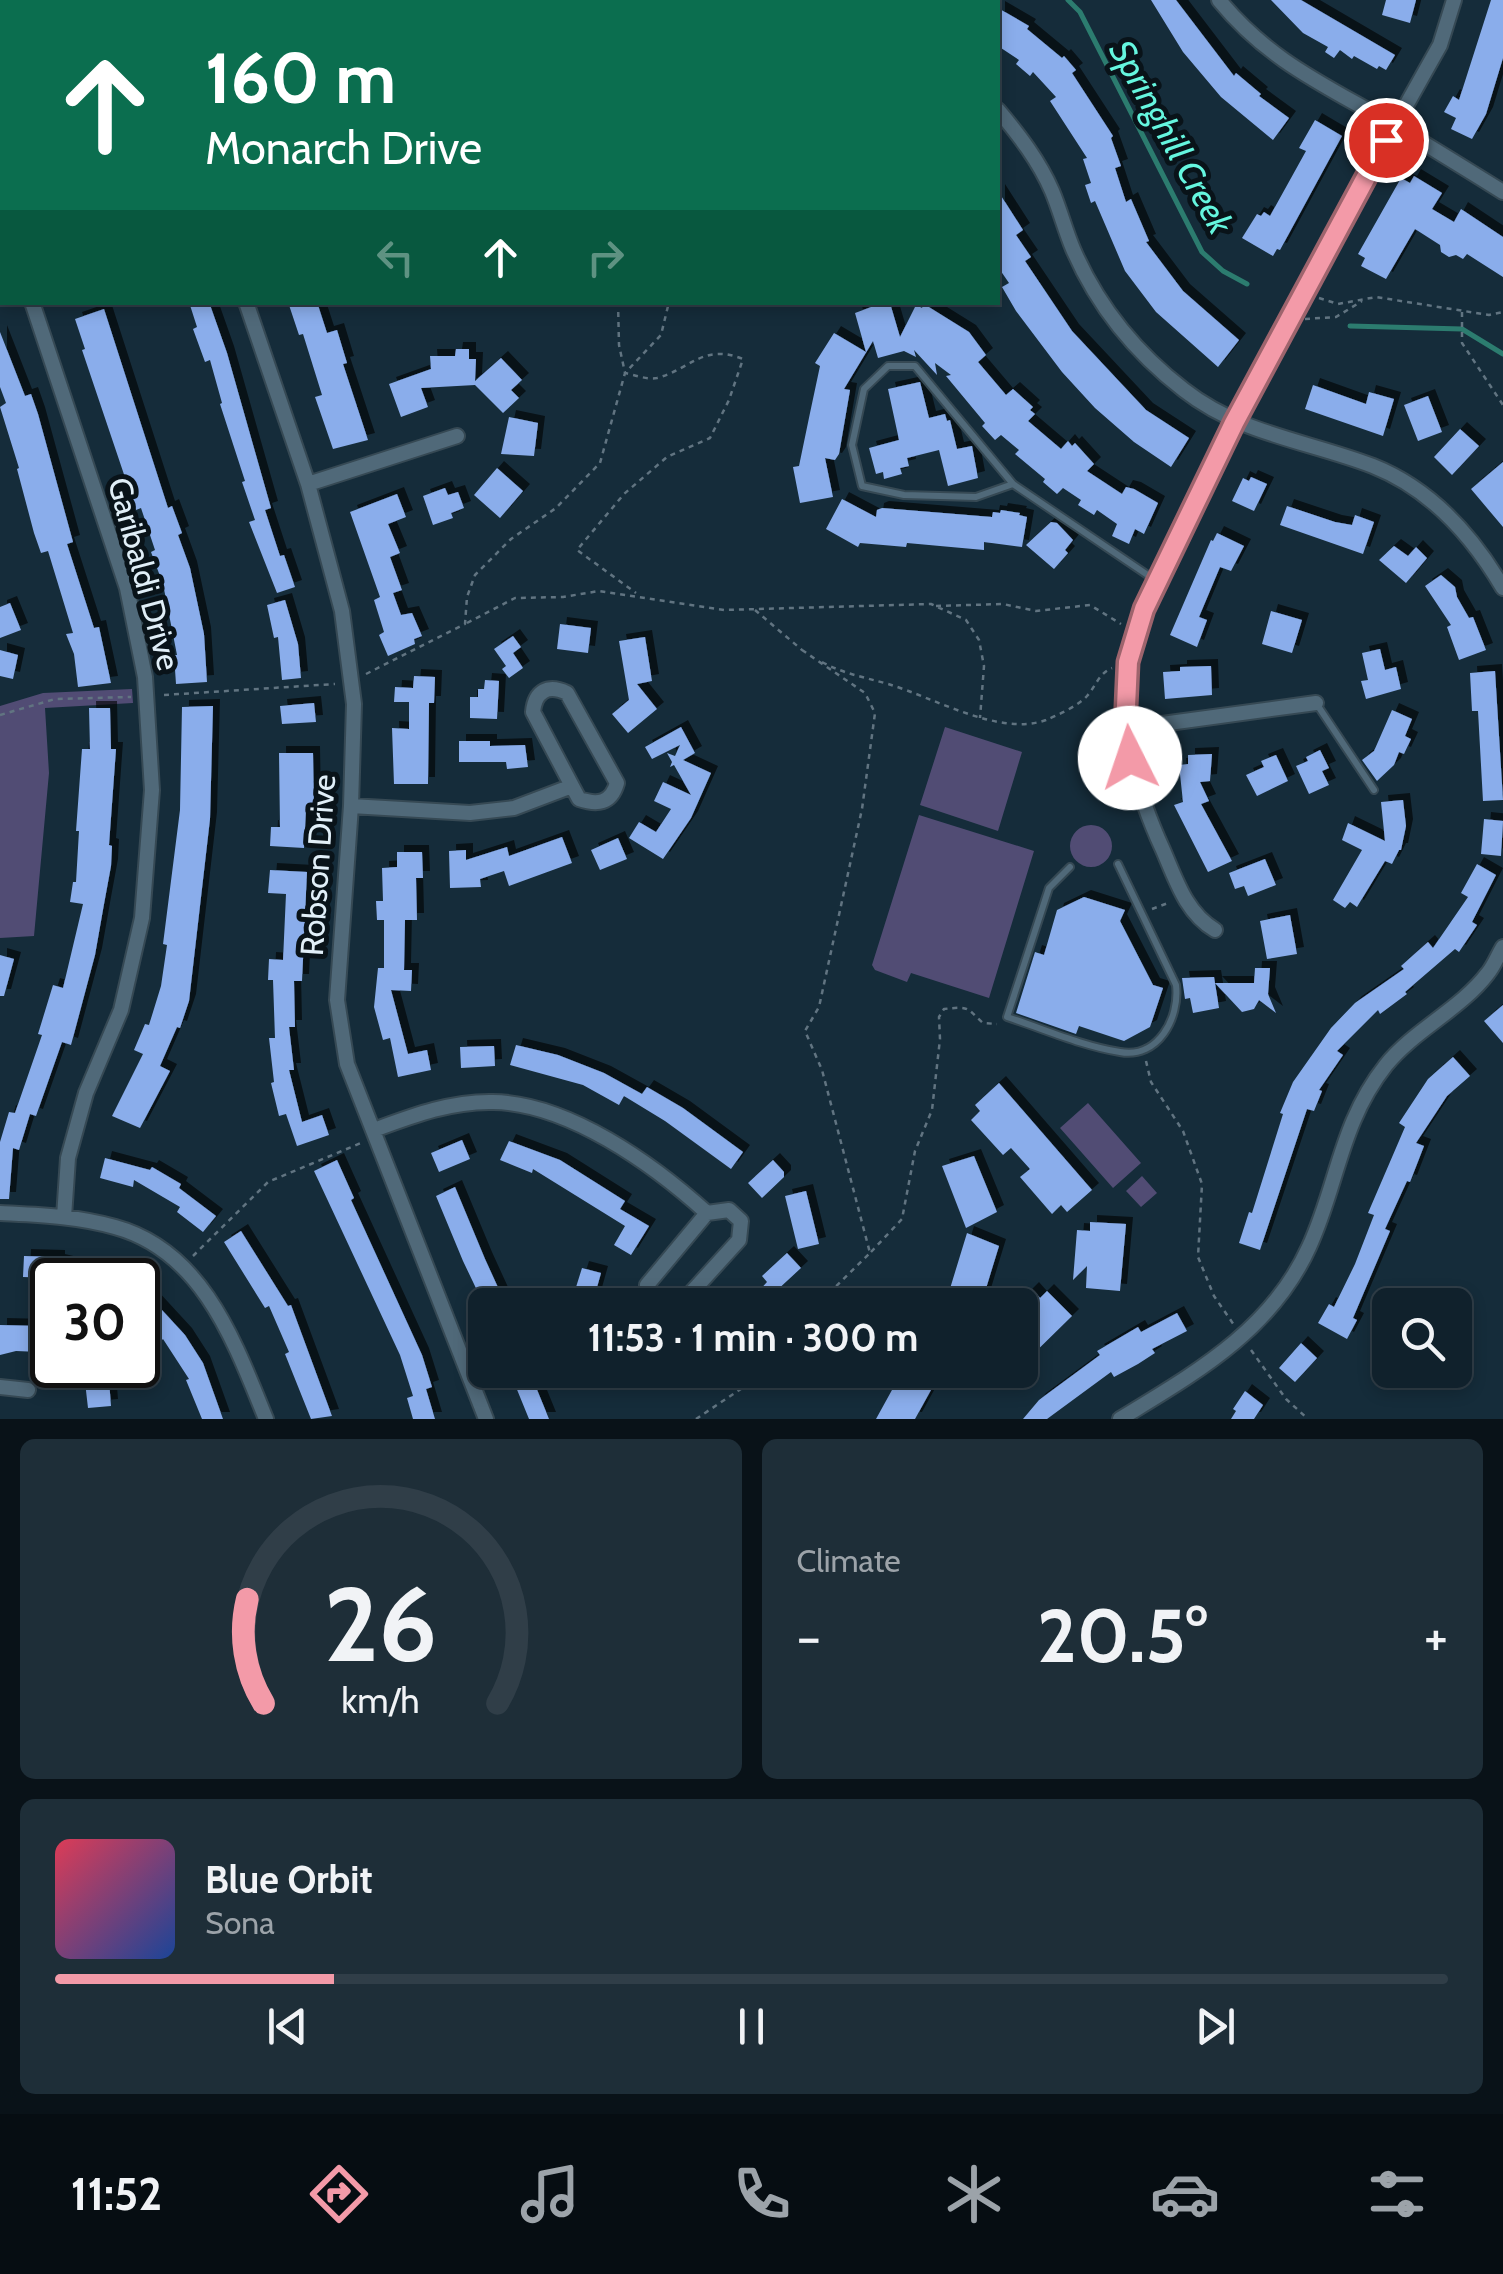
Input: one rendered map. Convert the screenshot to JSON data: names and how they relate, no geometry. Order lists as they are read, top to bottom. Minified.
{"streets":{"street":["Garibaldi Drive","Robson Drive"]},"water":["Springhill Creek"],"page":{"turn":["160 m","Monarch Drive"],"limit":"30","trip":"11:53 · 1 min · 300 m","tile":"Climate","heat":["−","20.5°","+"],"song":["Blue Orbit","Sona"],"tabs":"11:52","gauge":["26","km/h"]}}
